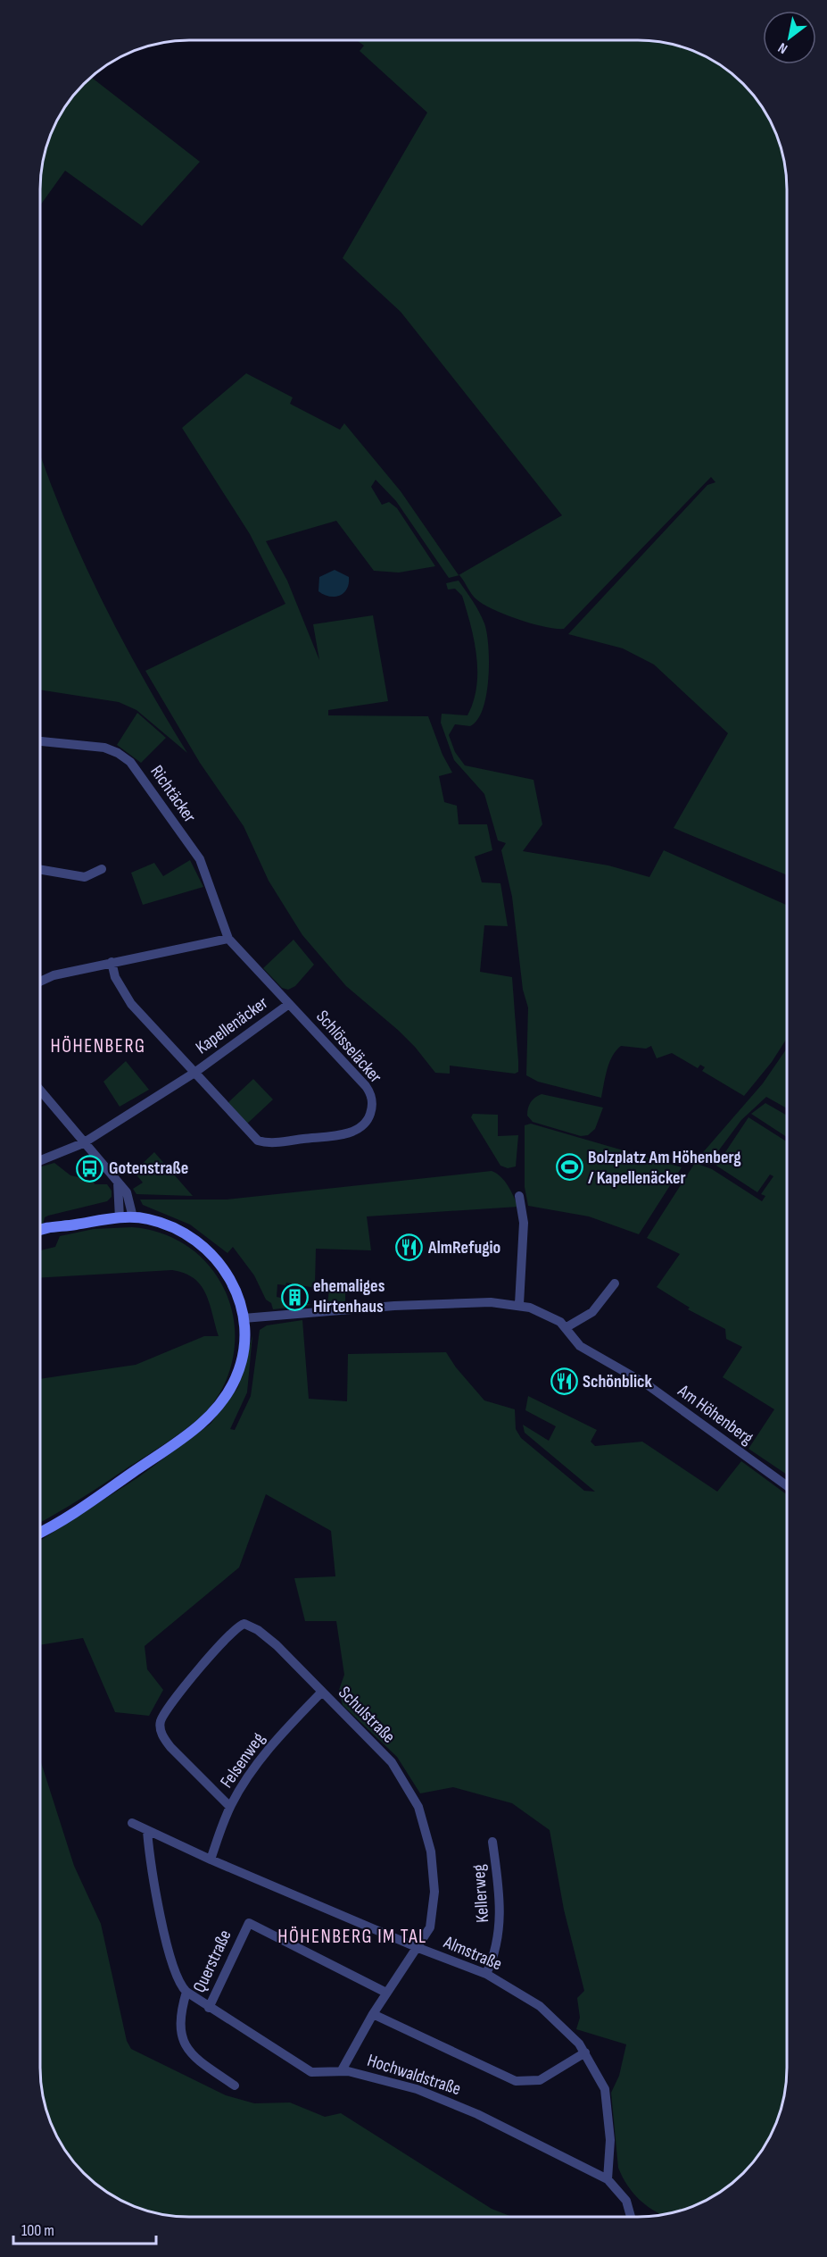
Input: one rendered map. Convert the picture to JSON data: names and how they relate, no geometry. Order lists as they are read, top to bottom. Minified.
{"streets":{"street":["Richtäcker","Kapellenäcker","Schlösseläcker","Am Höhenberg","Schulstraße","Felsenweg","Kellerweg","Almstraße","Querstraße","Hochwaldstraße"]},"crossings":[["Richtäcker","Kapellenäcker"],["Kapellenäcker","Schlösseläcker"],["Schulstraße","Felsenweg"],["Schulstraße","Almstraße"],["Schulstraße","Querstraße"],["Schulstraße","Hochwaldstraße"],["Felsenweg","Almstraße"],["Kellerweg","Almstraße"],["Almstraße","Hochwaldstraße"],["Querstraße","Hochwaldstraße"]],"districts":["HÖHENBERG","HÖHENBERG IM TAL"],"places":{"sports":["Bolzplatz Am Höhenberg / Kapellenäcker"],"bus stop":["Gotenstraße"],"restaurant":["AlmRefugio","Schönblick"],"building":["ehemaliges Hirtenhaus"]},"scale_bar":"100 m","north":"bottom left"}
